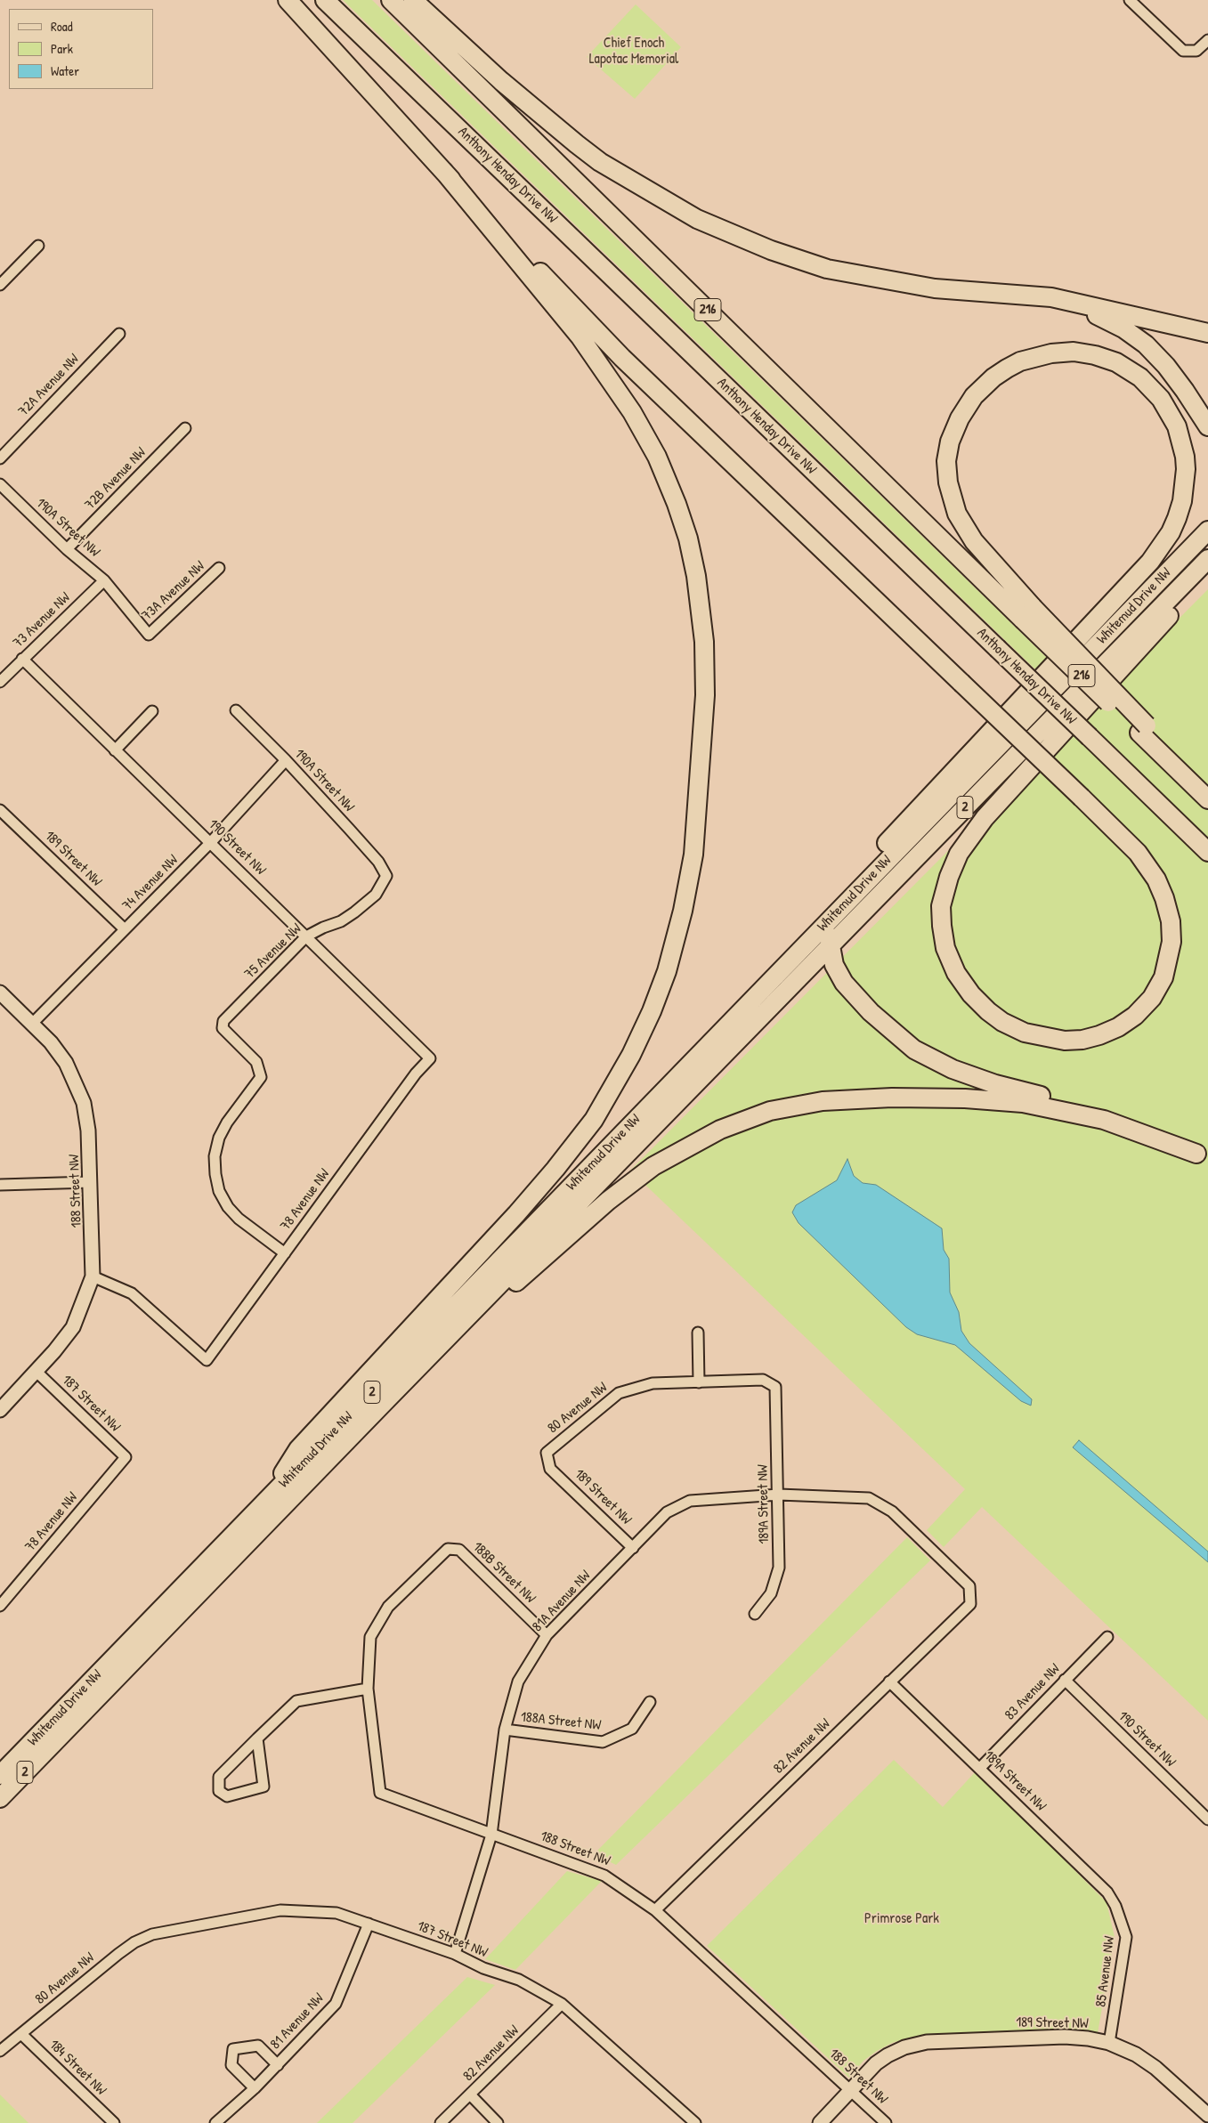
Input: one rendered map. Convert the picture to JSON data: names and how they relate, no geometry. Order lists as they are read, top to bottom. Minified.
{"streets":{"highway":["Anthony Henday Drive NW","216","Whitemud Drive NW","2"],"street":["72A Avenue NW","72B Avenue NW","190A Street NW","73A Avenue NW","73 Avenue NW","190 Street NW","189 Street NW","74 Avenue NW","75 Avenue NW","188 Street NW","78 Avenue NW","187 Street NW","80 Avenue NW","189A Street NW","188B Street NW","81A Avenue NW","83 Avenue NW","188A Street NW","82 Avenue NW","85 Avenue NW","81 Avenue NW","184 Street NW"]},"crossings":[["72B Avenue NW","190A Street NW"],["190A Street NW","73A Avenue NW"],["190A Street NW","73 Avenue NW"],["190A Street NW","74 Avenue NW"],["190A Street NW","75 Avenue NW"],["73 Avenue NW","190 Street NW"],["190 Street NW","74 Avenue NW"],["190 Street NW","75 Avenue NW"],["190 Street NW","78 Avenue NW"],["190 Street NW","83 Avenue NW"],["189 Street NW","74 Avenue NW"],["189 Street NW","188 Street NW"],["189 Street NW","80 Avenue NW"],["189 Street NW","81A Avenue NW"],["189 Street NW","85 Avenue NW"],["74 Avenue NW","188 Street NW"],["75 Avenue NW","78 Avenue NW"],["188 Street NW","78 Avenue NW"],["188 Street NW","188B Street NW"],["188 Street NW","81A Avenue NW"],["188 Street NW","82 Avenue NW"],["78 Avenue NW","187 Street NW"],["187 Street NW","80 Avenue NW"],["187 Street NW","81A Avenue NW"],["187 Street NW","82 Avenue NW"],["187 Street NW","81 Avenue NW"],["80 Avenue NW","189A Street NW"],["80 Avenue NW","184 Street NW"],["189A Street NW","81A Avenue NW"],["189A Street NW","83 Avenue NW"],["189A Street NW","82 Avenue NW"],["189A Street NW","85 Avenue NW"],["188B Street NW","81A Avenue NW"],["81A Avenue NW","188A Street NW"],["81A Avenue NW","82 Avenue NW"]],"parks":["Chief Enoch Lapotac Memorial","Primrose Park"],"legend":["Road","Park","Water"]}
